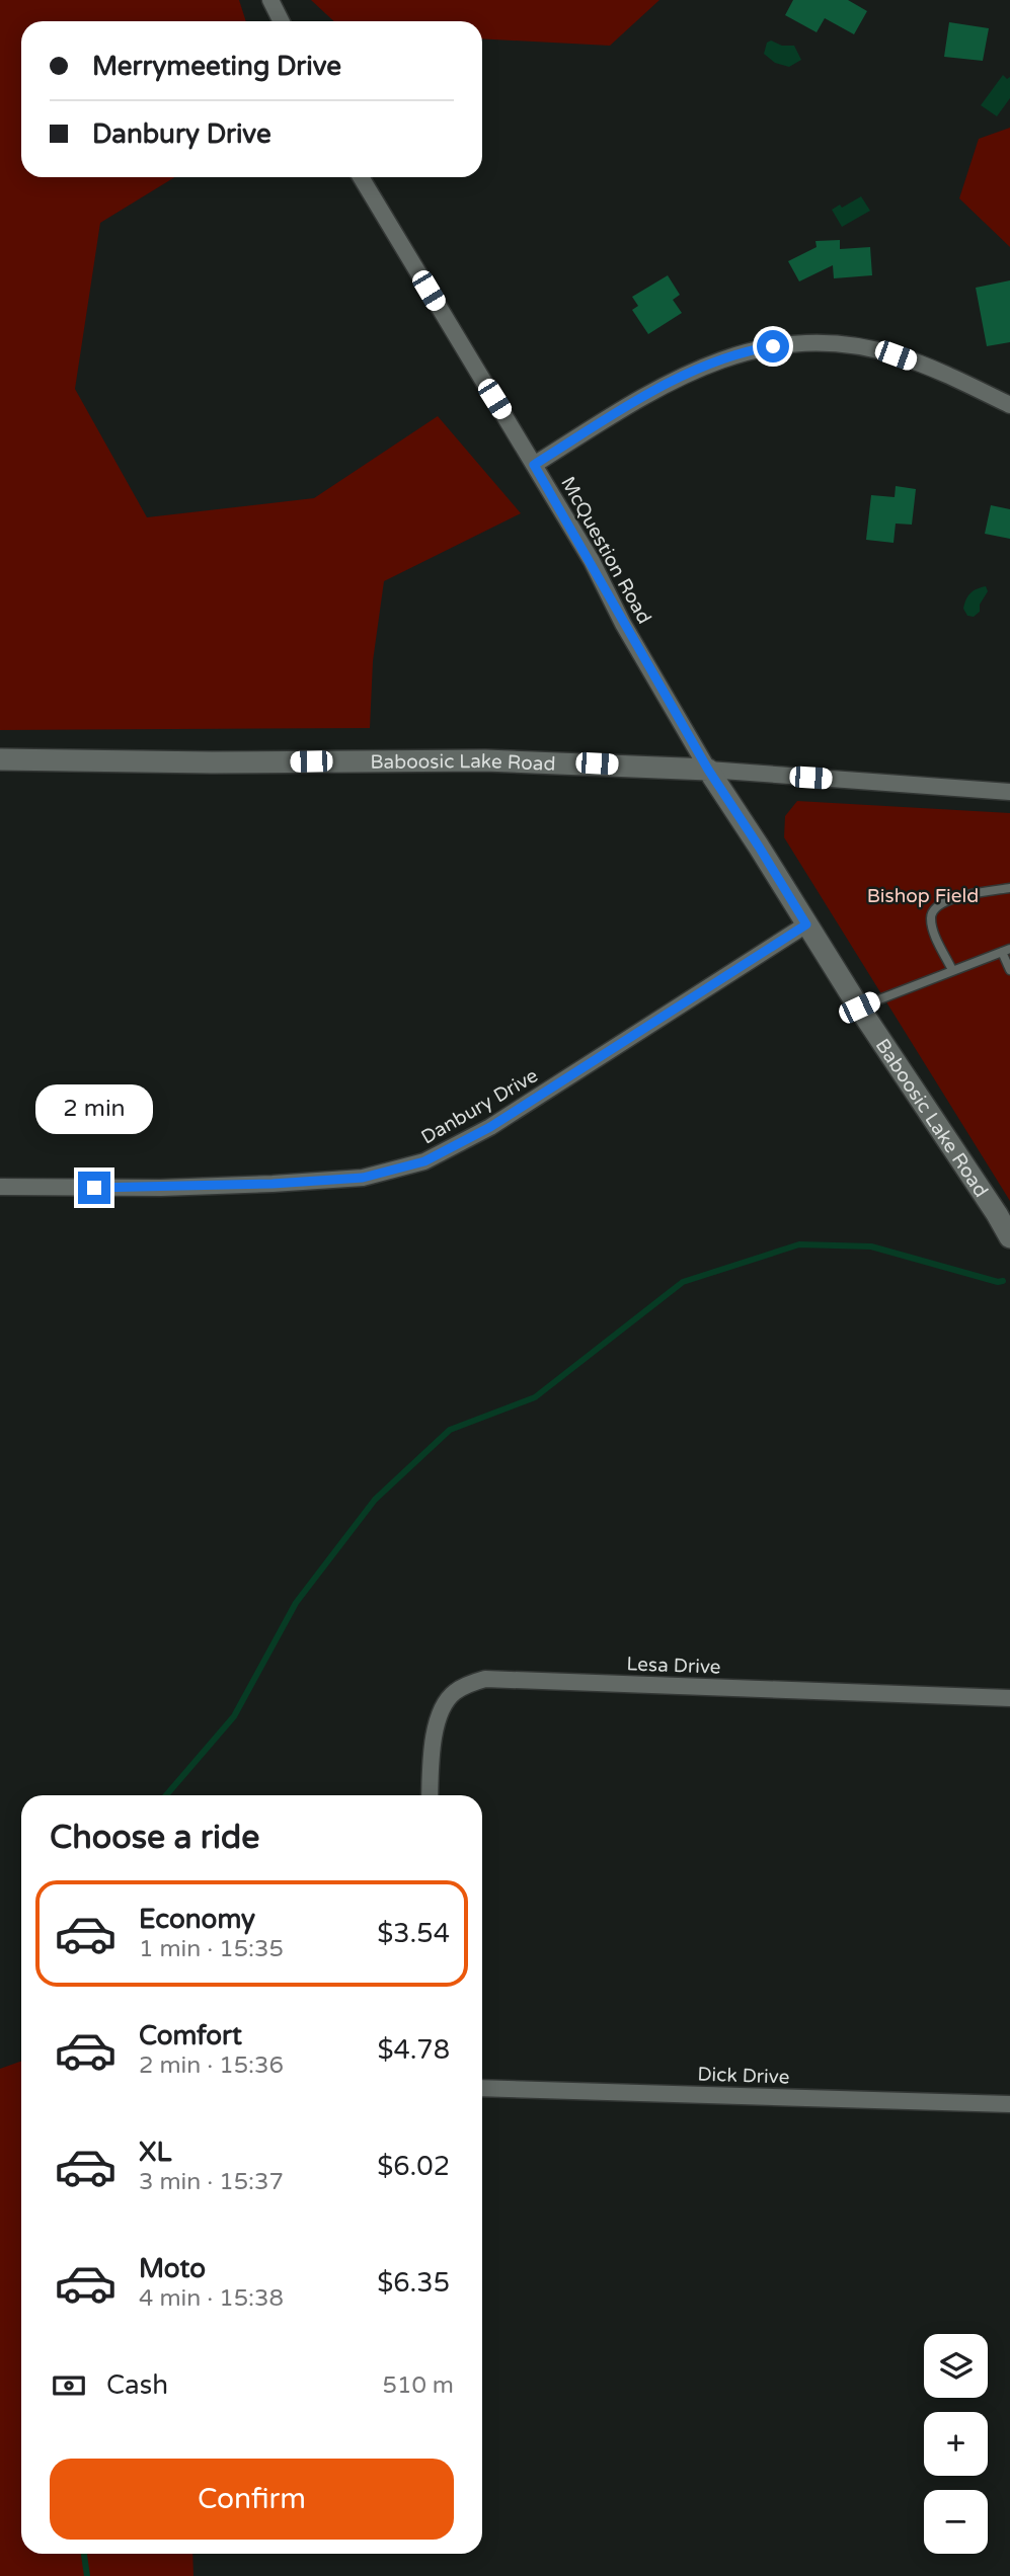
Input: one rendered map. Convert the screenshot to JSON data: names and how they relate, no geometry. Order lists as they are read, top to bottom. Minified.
{"streets":{"street":["McQuestion Road","Baboosic Lake Road","Danbury Drive","Lesa Drive","Dick Drive"]},"crossings":[["McQuestion Road","Baboosic Lake Road"],["Baboosic Lake Road","Danbury Drive"]],"parks":["Bishop Field"],"page":{"banner":["Merrymeeting Drive","Danbury Drive"],"bubble":"2 min","heading":"Choose a ride","list":[{"name":"Economy","note":"1 min · 15:35","value":"$3.54"},{"name":"Comfort","note":"2 min · 15:36","value":"$4.78"},{"name":"XL","note":"3 min · 15:37","value":"$6.02"},{"name":"Moto","note":"4 min · 15:38","value":"$6.35"}],"map_buttons":["+","−"],"pay":["Cash","510 m"],"buttons":"Confirm"}}
